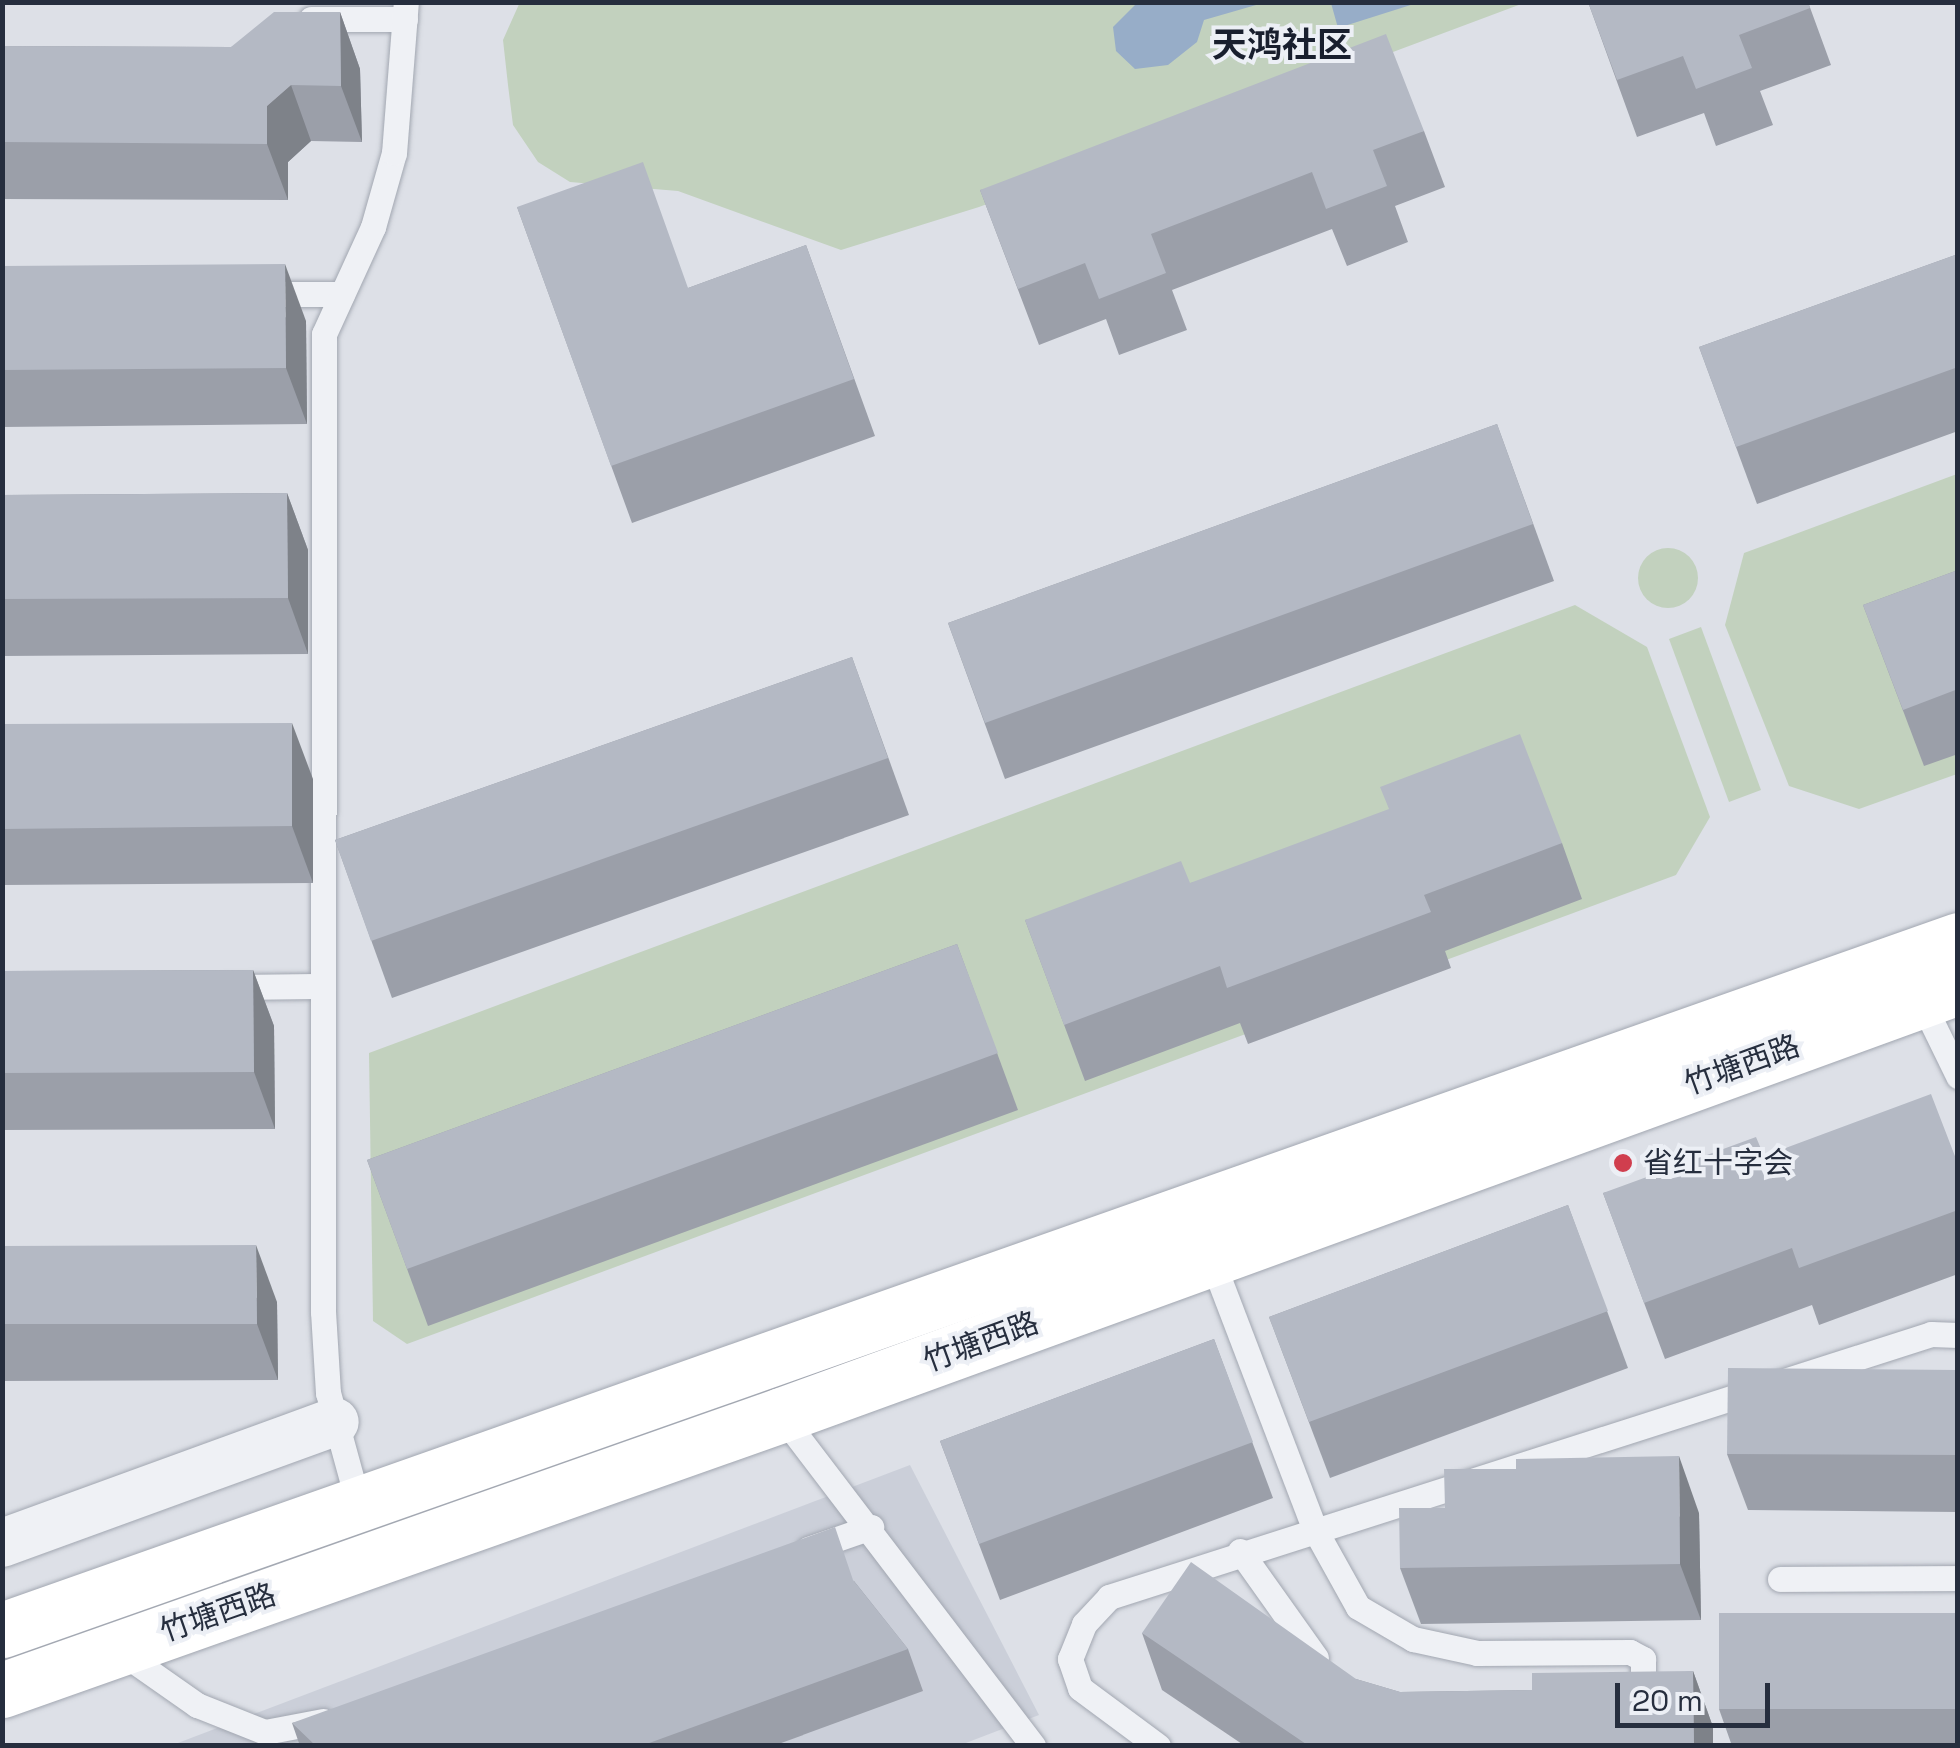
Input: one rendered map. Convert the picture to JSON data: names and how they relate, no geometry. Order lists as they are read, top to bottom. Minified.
{"streets":{"main road":["竹塘西路"]},"districts":["天鸿社区"],"places":["省红十字会"],"scale_bar":"20 m"}
